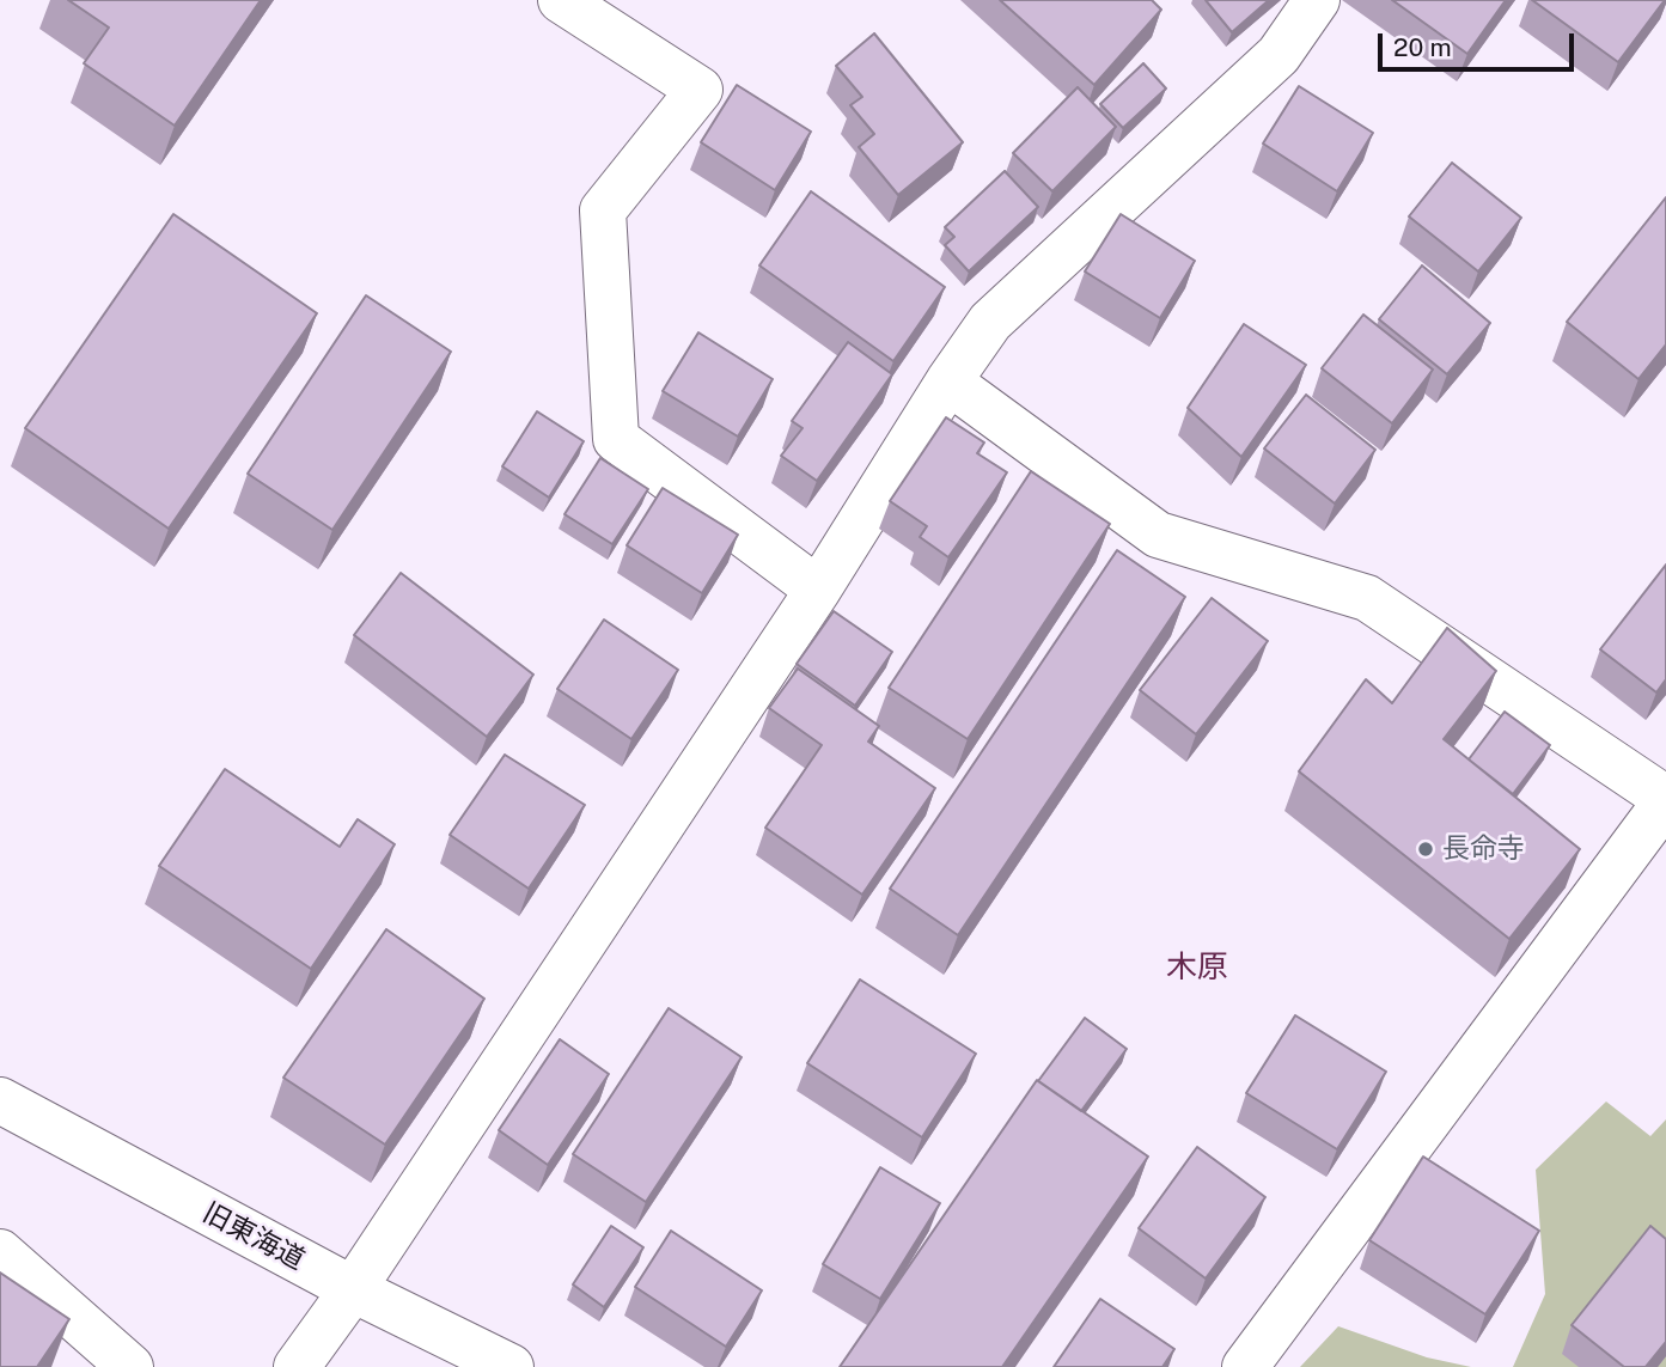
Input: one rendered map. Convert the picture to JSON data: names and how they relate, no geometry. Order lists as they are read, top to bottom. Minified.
{"streets":{"street":["旧東海道"]},"districts":["木原"],"places":["長命寺"],"scale_bar":"20 m"}
